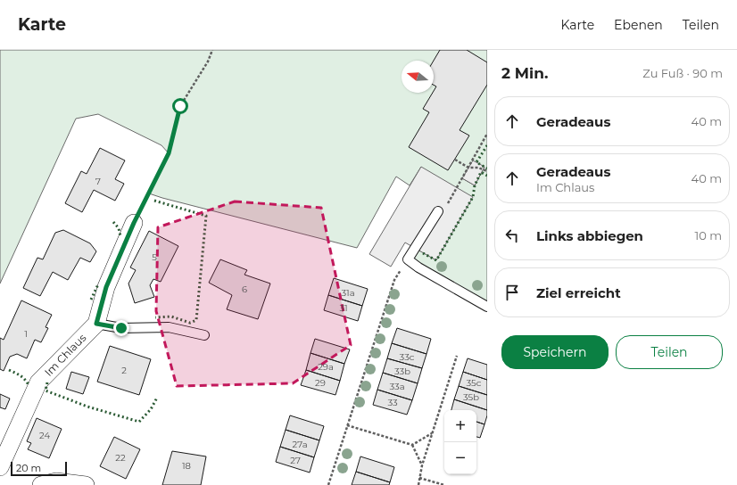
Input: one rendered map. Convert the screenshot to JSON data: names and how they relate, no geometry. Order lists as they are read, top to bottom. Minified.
{"streets":{"street":["Im Chlaus"]},"house_numbers":["7","5","6","31a","31","1","33c","29a","2","33b","29","35c","33a","35b","33","24","27a","22","27","18"],"scale_bar":"20 m","north":"left","page":{"header":"Karte","nav":["Karte","Ebenen","Teilen"],"heading":["2 Min.","Zu Fuß · 90 m"],"list":[["Geradeaus","40 m"],["Geradeaus","Im Chlaus","40 m"],["Links abbiegen","10 m"],"Ziel erreicht"],"buttons":["Speichern","Teilen"],"map_buttons":["+","−"],"scale":"20 m"}}
